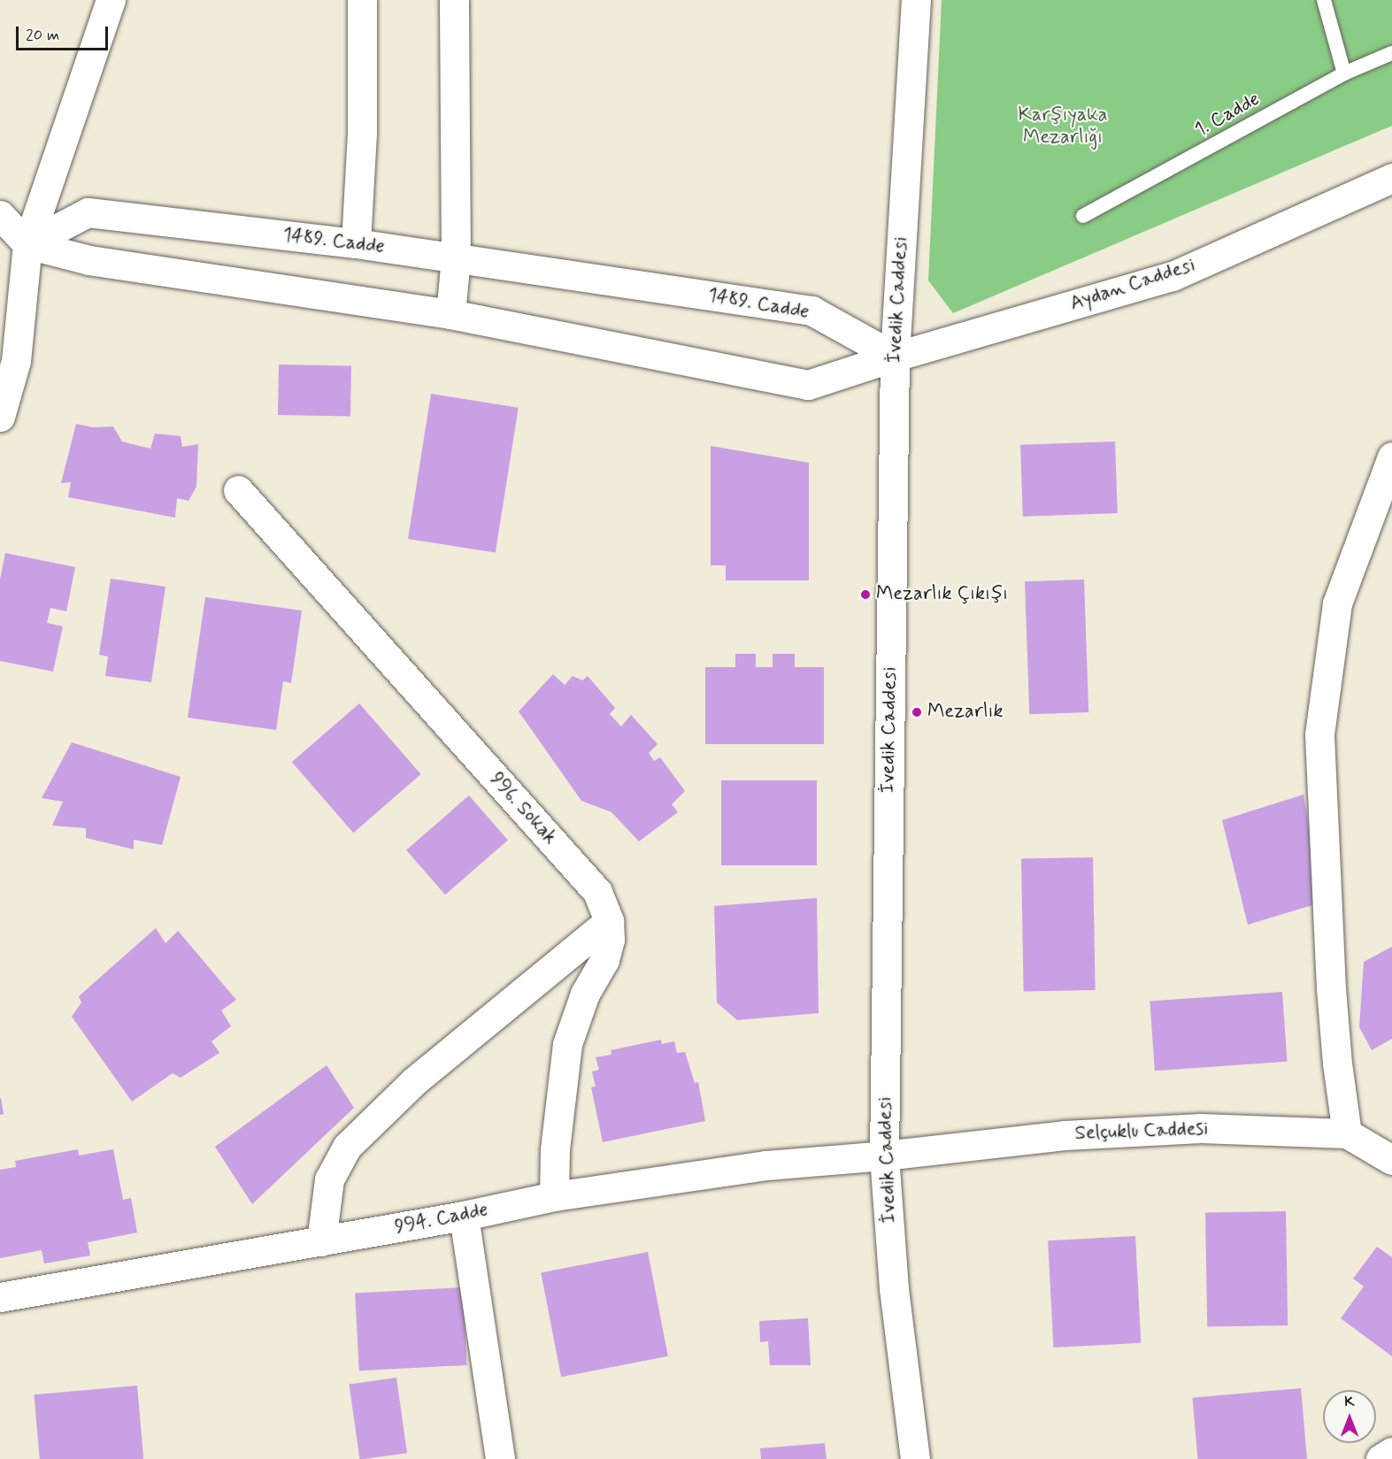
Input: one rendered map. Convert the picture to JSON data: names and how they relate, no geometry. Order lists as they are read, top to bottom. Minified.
{"streets":{"street":["1489. Cadde","Aydan Caddesi","İvedik Caddesi","996. Sokak","Selçuklu Caddesi","994. Cadde"],"lane":["1. Cadde"]},"crossings":[["1489. Cadde","Aydan Caddesi"],["1489. Cadde","İvedik Caddesi"],["Aydan Caddesi","İvedik Caddesi"],["İvedik Caddesi","Selçuklu Caddesi"],["İvedik Caddesi","994. Cadde"],["996. Sokak","994. Cadde"],["Selçuklu Caddesi","994. Cadde"]],"parks":["Karşıyaka Mezarlığı"],"places":["Mezarlık Çıkışı","Mezarlık"],"scale_bar":"20 m","north":"top"}
